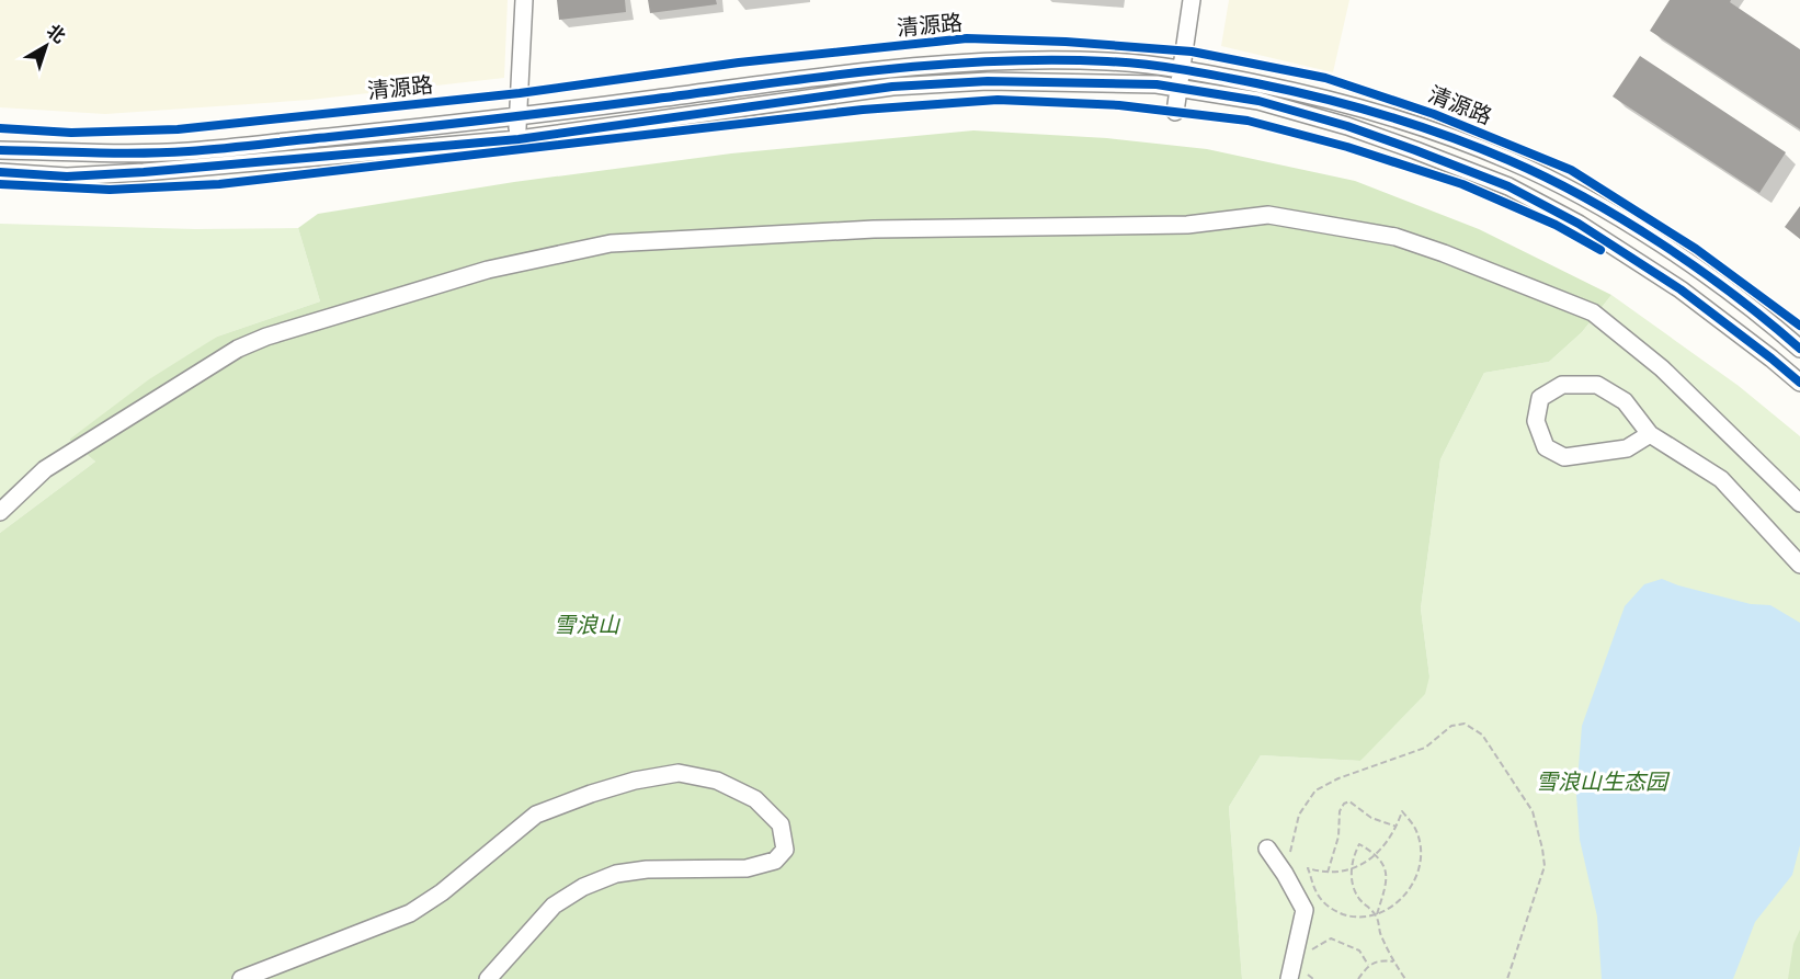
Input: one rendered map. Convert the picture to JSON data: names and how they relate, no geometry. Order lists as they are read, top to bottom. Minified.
{"streets":{"street":["清源路"]},"parks":["雪浪山","雪浪山生态园"],"north":"top right"}
